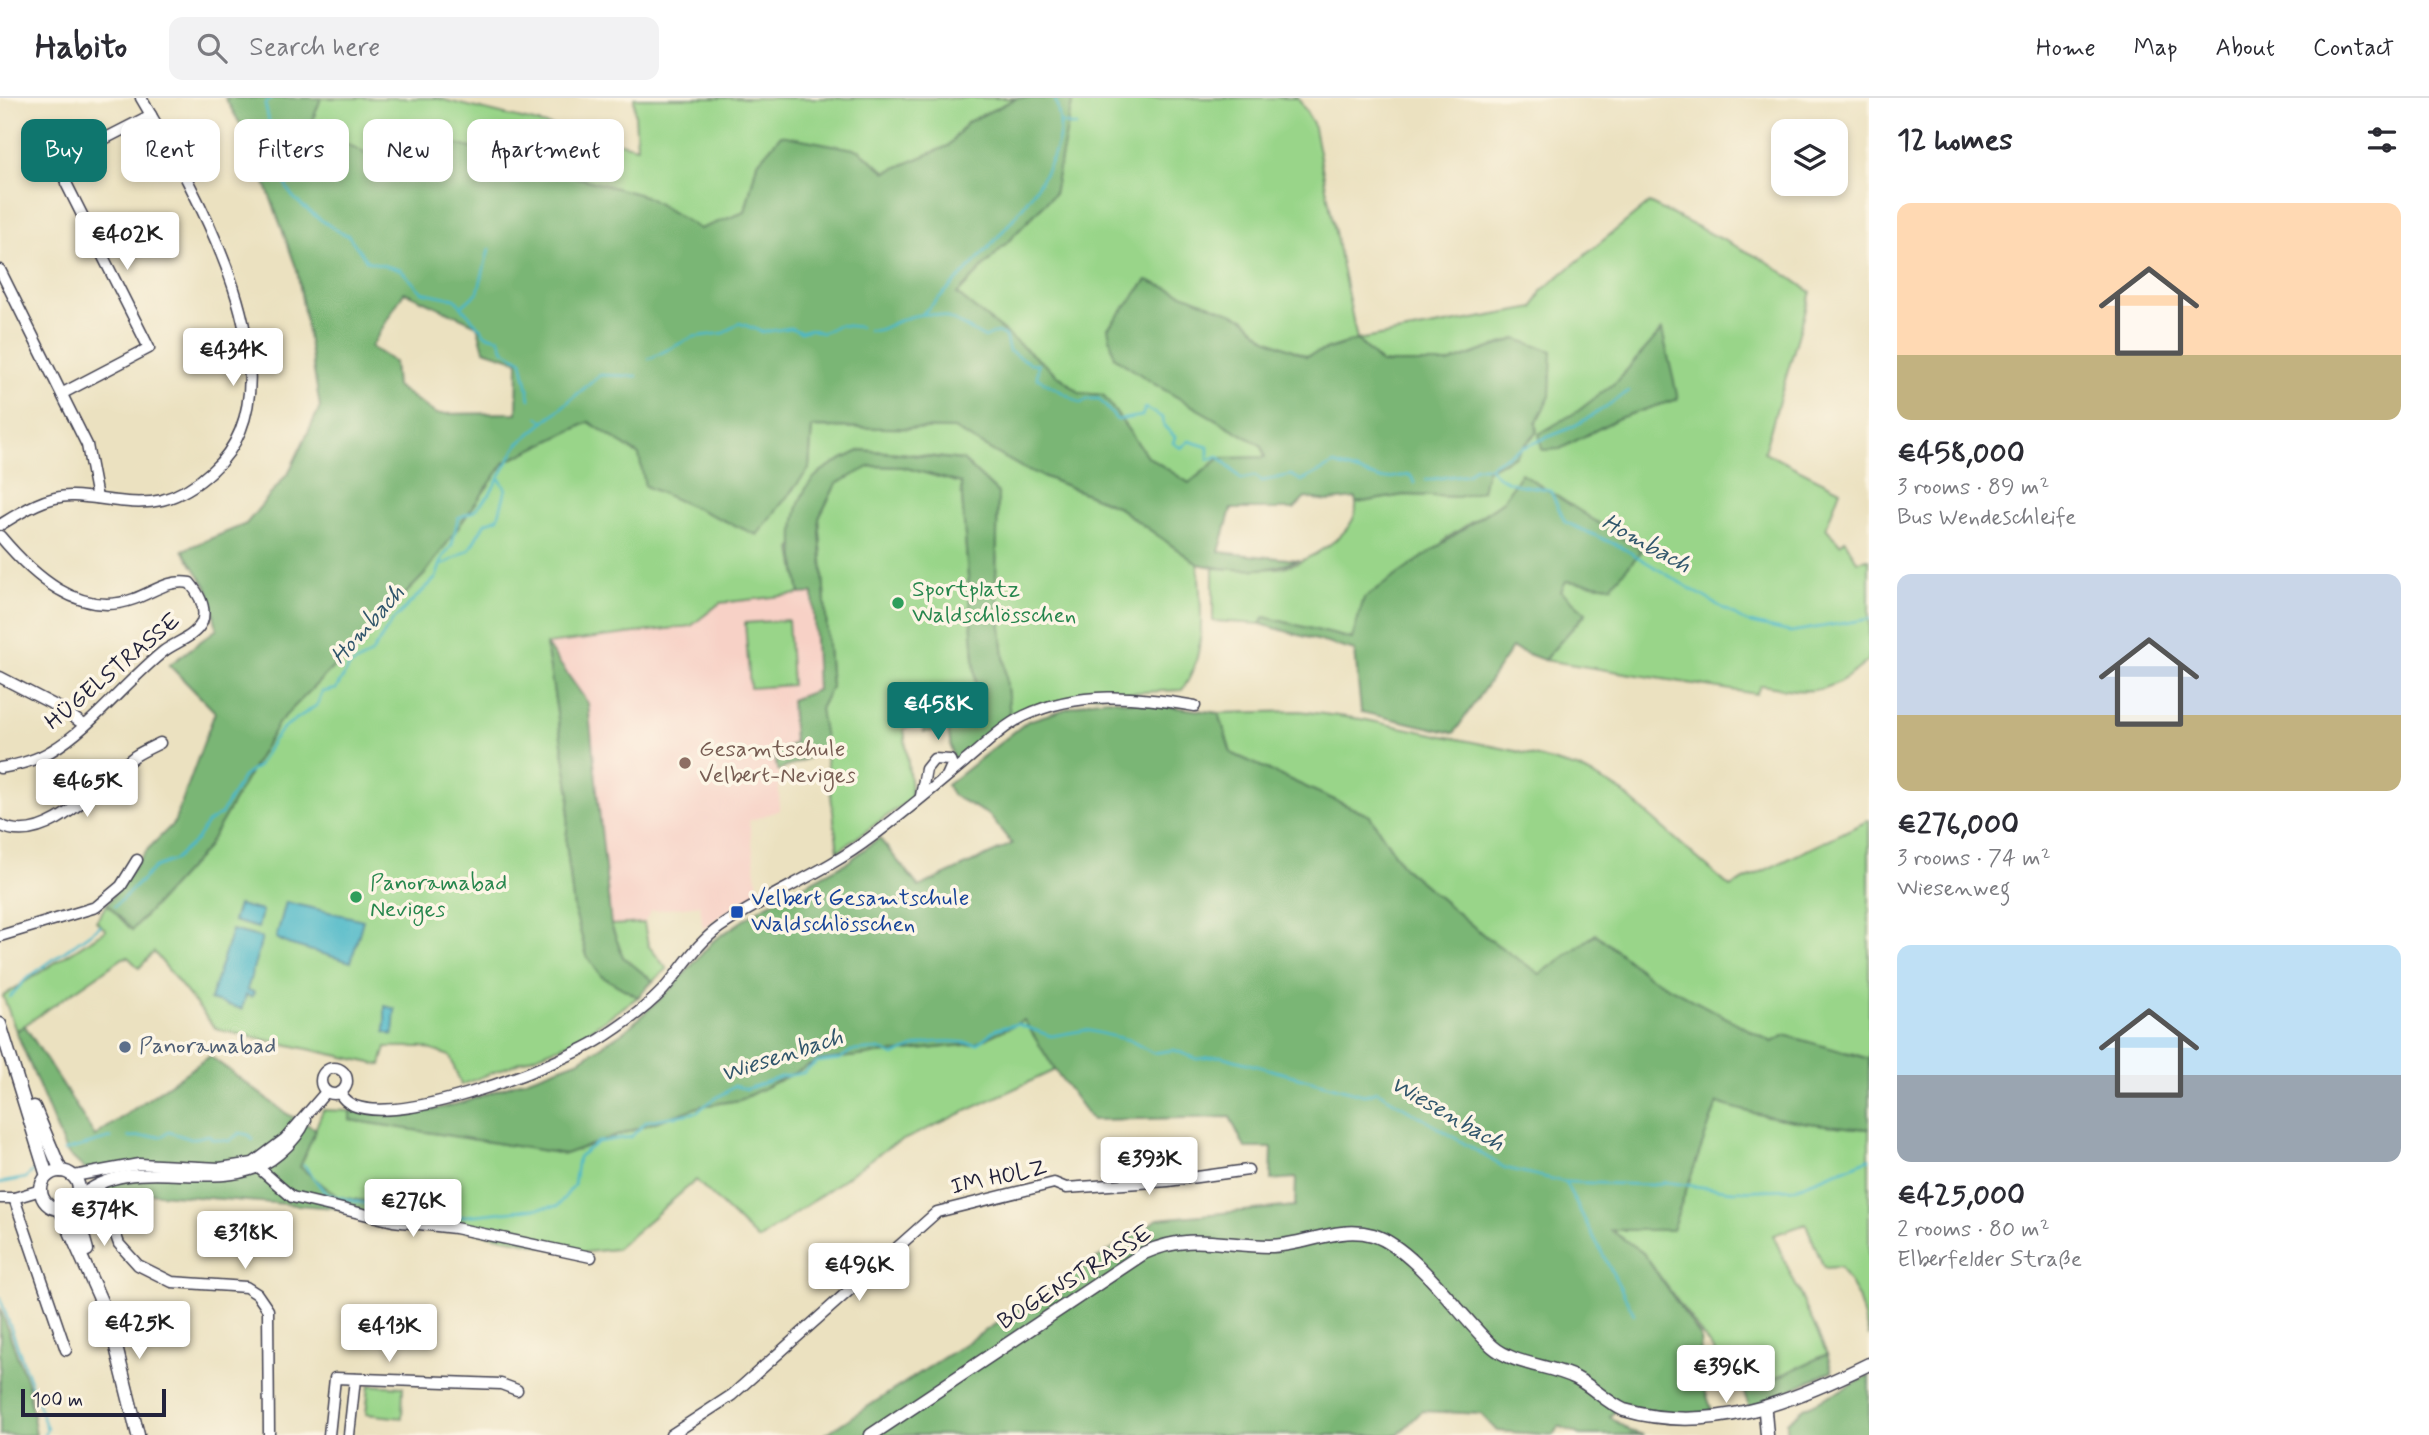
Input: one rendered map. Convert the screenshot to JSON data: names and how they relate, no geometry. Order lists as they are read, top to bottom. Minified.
{"streets":{"main road":["BOGENSTRASSE"],"street":["HÜGELSTRASSE","IM HOLZ"]},"water":["Hombach","Wiesenbach"],"places":{"other":["Sportplatz Waldschlösschen","Gesamtschule Velbert-Neviges","Panoramabad Neviges","Panoramabad"],"transit":["Velbert Gesamtschule Waldschlösschen"]},"scale_bar":"100 m","page":{"header":"Habito","search":"Search here","nav":["Home","Map","About","Contact"],"heading":"12 homes","chip":["Buy","Rent","Filters","New","Apartment"],"list":[{"name":"€458,000","note":"3 rooms · 89 m² · Bus Wendeschleife"},{"name":"€276,000","note":"3 rooms · 74 m² · Wiesenweg"},{"name":"€425,000","note":"2 rooms · 80 m² · Elberfelder Straße"}],"price":["€402K","€434K","€458K","€465K","€393K","€276K","€374K","€318K","€496K","€425K","€413K","€396K"],"scale":"100 m"}}
